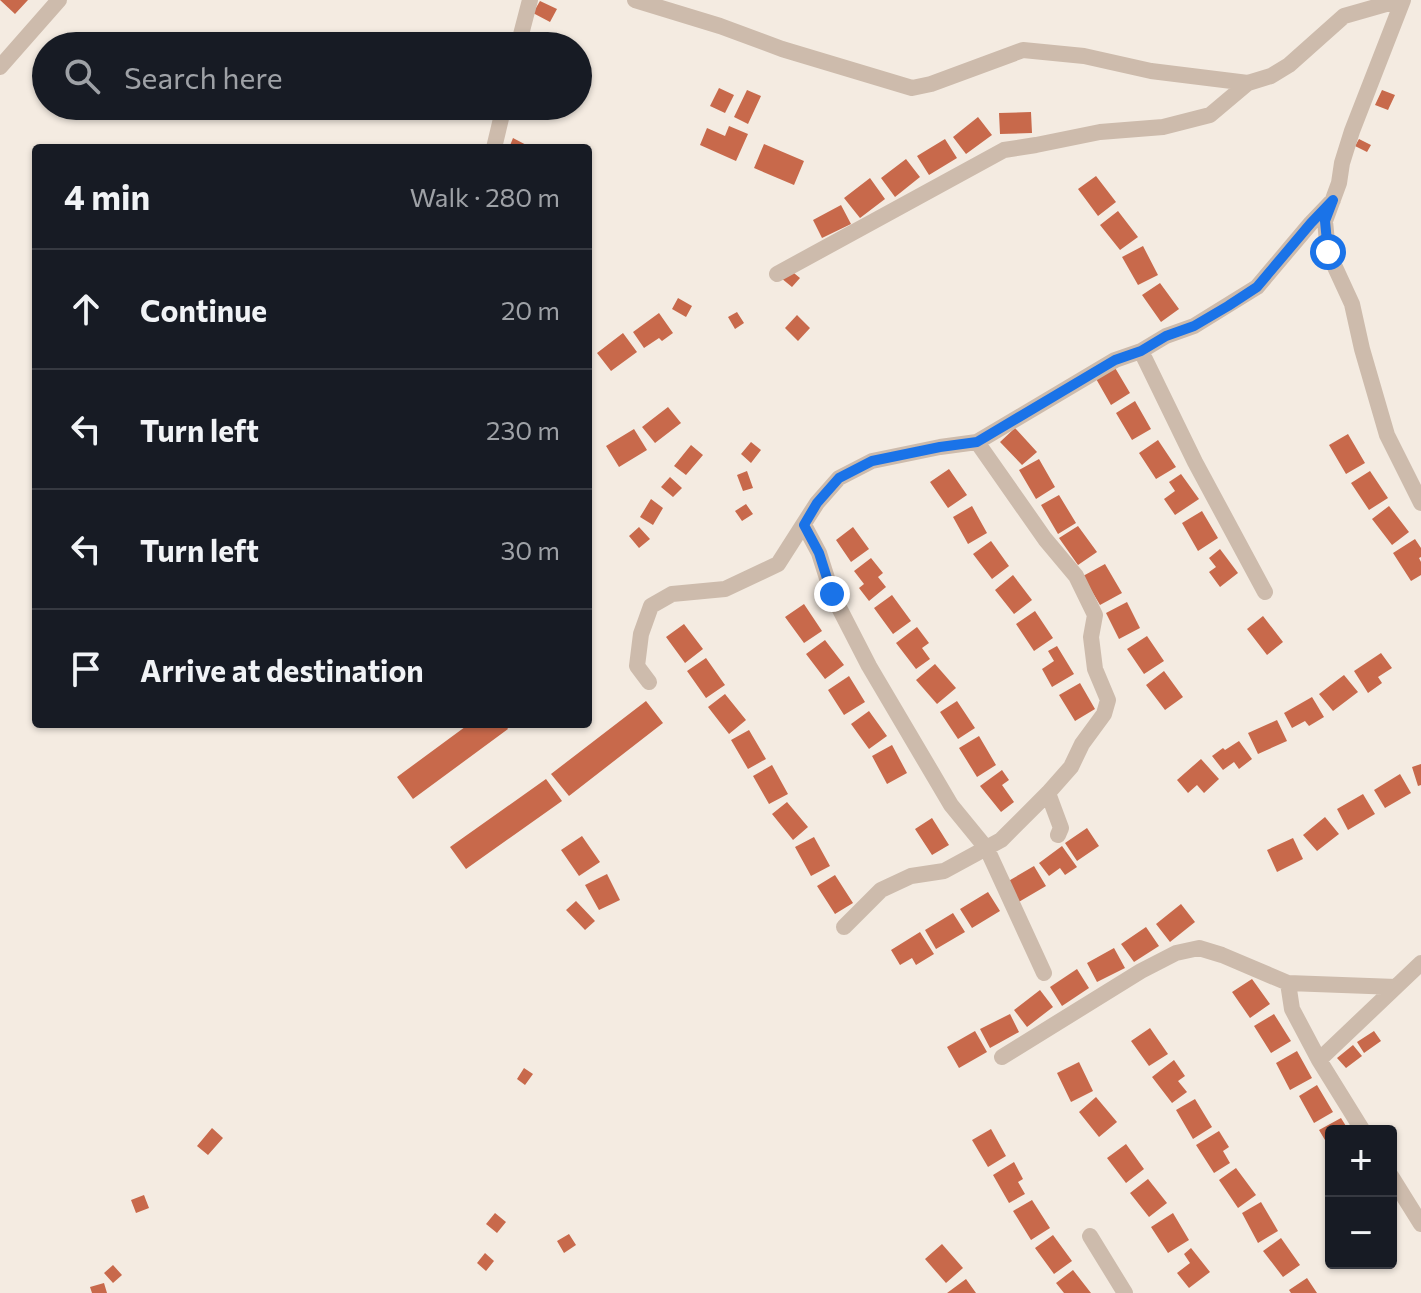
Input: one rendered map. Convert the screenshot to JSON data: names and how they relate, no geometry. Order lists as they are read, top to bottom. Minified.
{"page":{"search":"Search here","heading":["4 min","Walk · 280 m"],"list":[["Continue","20 m"],["Turn left","230 m"],["Turn left","30 m"],"Arrive at destination"],"map_buttons":["+","−"]}}
